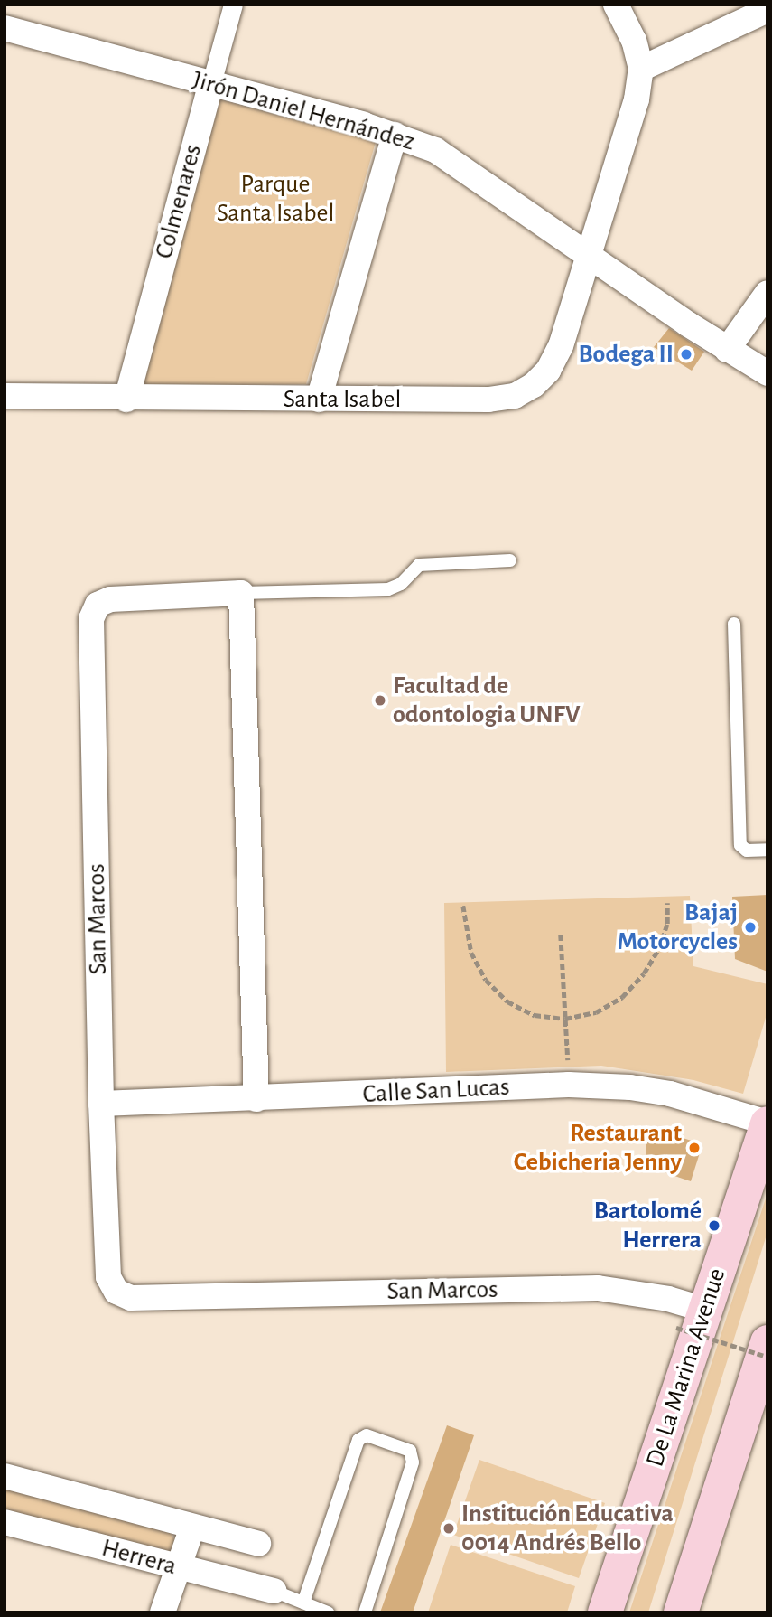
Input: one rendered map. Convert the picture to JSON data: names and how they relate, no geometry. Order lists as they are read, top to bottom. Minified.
{"streets":{"main road":["De La Marina Avenue"],"street":["Jirón Daniel Hernández","Colmenares","Santa Isabel","San Marcos","Calle San Lucas","Herrera"]},"crossings":[["Jirón Daniel Hernández","Colmenares"],["Jirón Daniel Hernández","Santa Isabel"],["Colmenares","Santa Isabel"],["San Marcos","Calle San Lucas"],["San Marcos","De La Marina Avenue"],["Calle San Lucas","De La Marina Avenue"]],"parks":["Parque Santa Isabel"],"places":["Bodega II","Facultad de odontologia UNFV","Bajaj Motorcycles","Restaurant Cebicheria Jenny","Bartolomé Herrera","Institución Educativa 0014 Andrés Bello"]}
